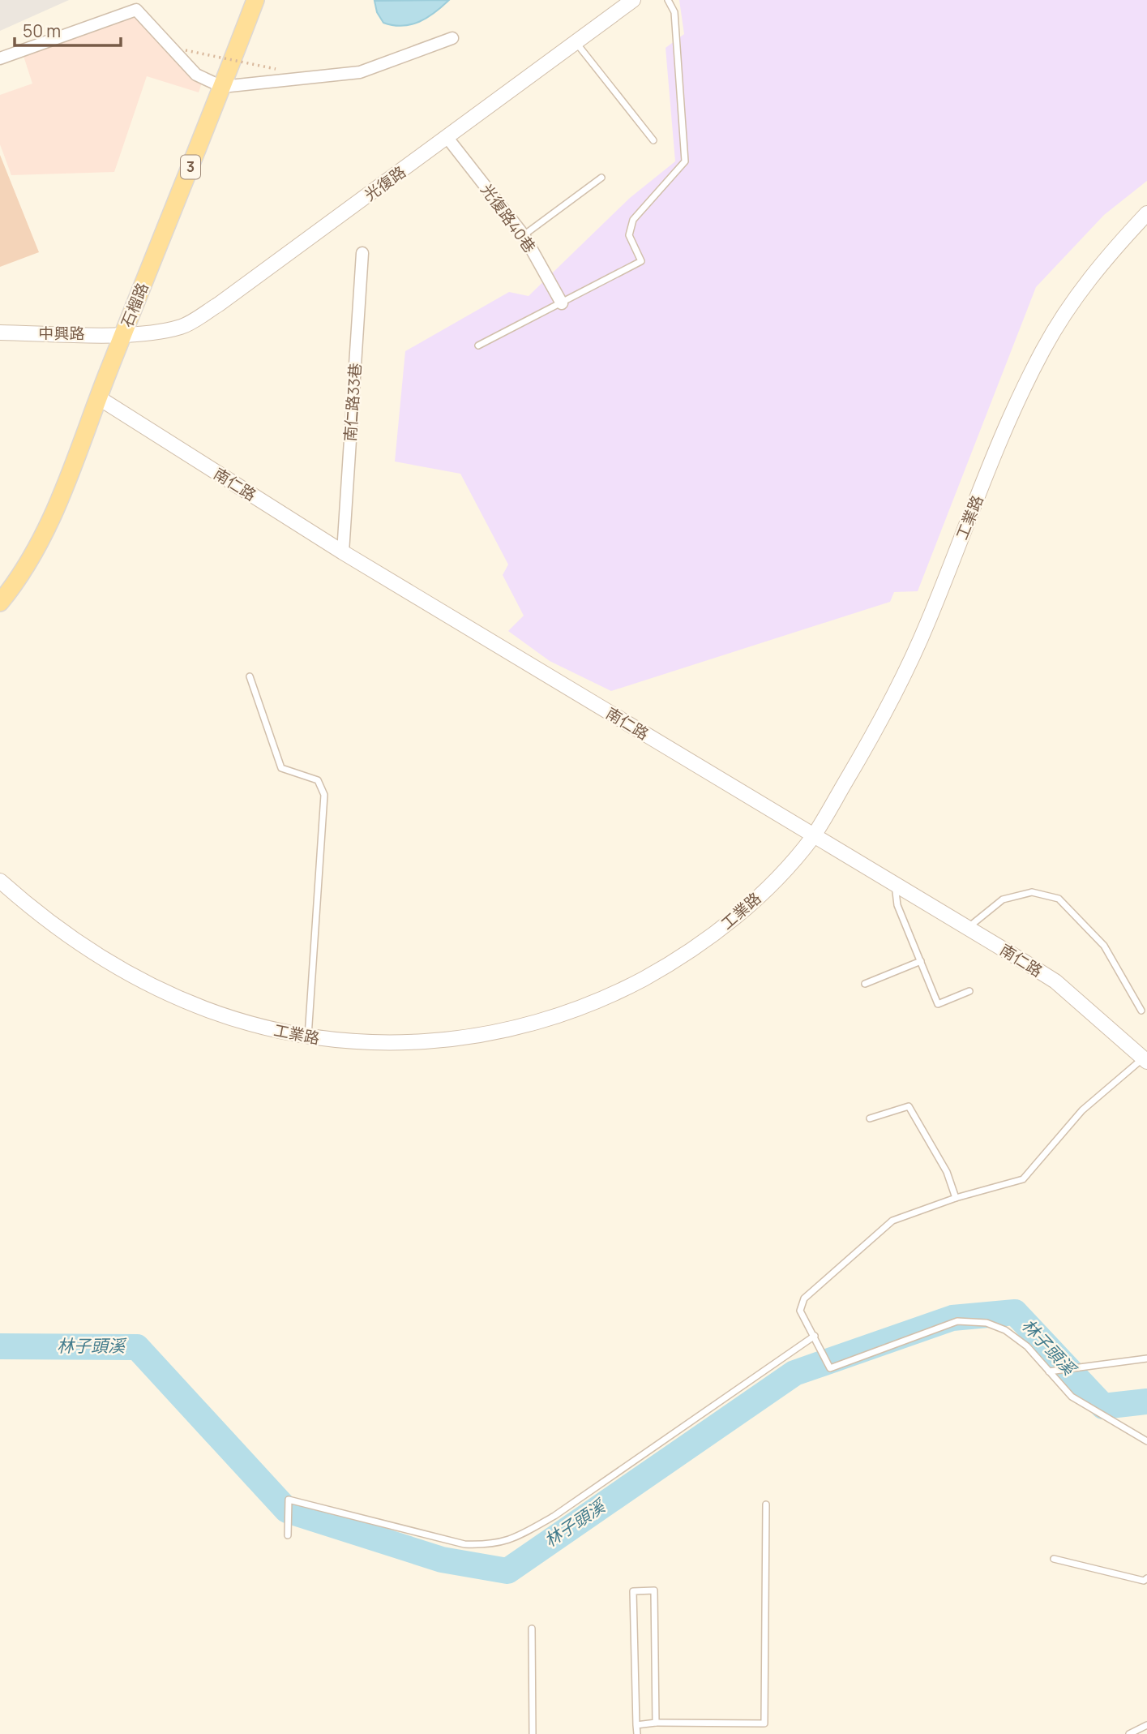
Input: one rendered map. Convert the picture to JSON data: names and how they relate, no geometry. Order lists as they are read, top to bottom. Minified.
{"streets":{"main road":["3","石榴路"],"street":["光復路","光復路40巷","中興路","南仁路33巷","南仁路","工業路"]},"crossings":[["光復路","光復路40巷"],["光復路","石榴路"],["光復路","中興路"],["石榴路","中興路"],["石榴路","南仁路"],["南仁路33巷","南仁路"],["南仁路","工業路"]],"water":["林子頭溪"],"scale_bar":"50 m"}
